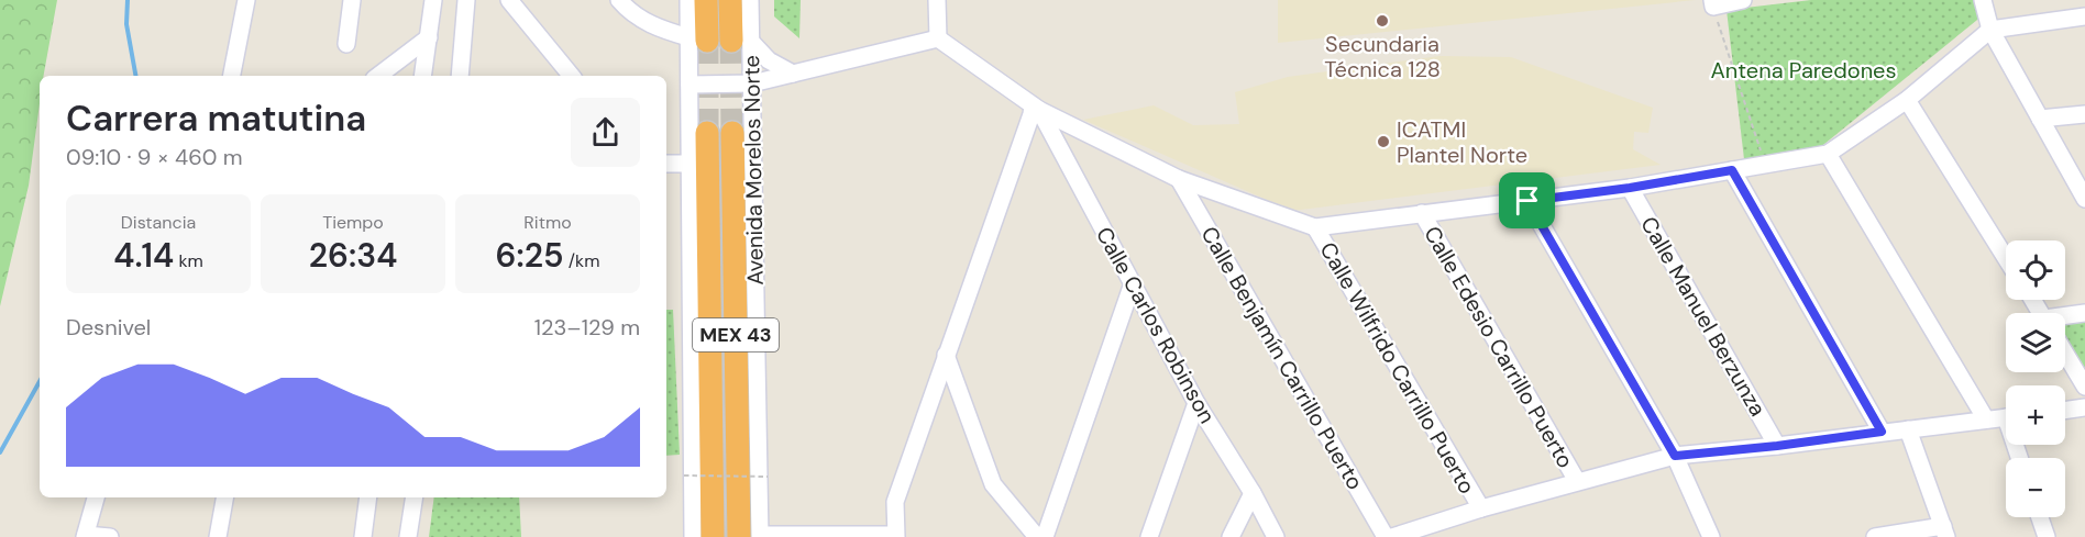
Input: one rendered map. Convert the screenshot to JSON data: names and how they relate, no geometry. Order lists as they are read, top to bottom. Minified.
{"streets":{"highway":["MEX 43"],"street":["Avenida Morelos Norte","Calle Manuel Berzunza","Calle Carlos Robinson","Calle Edesio Carrillo Puerto","Calle Benjamín Carrillo Puerto","Calle Wilfrido Carrillo Puerto"]},"crossings":[["Avenida Morelos Norte","MEX 43"]],"parks":["Antena Paredones"],"places":["Secundaria Técnica 128","ICATMI Plantel Norte"],"page":{"heading":["Carrera matutina","09:10 · 9 × 460 m"],"stats":[["Distancia","4.14 km"],["Tiempo","26:34"],["Ritmo","6:25 /km"]],"map_buttons":["+","−"],"chart":["Desnivel","123–129 m"]}}
